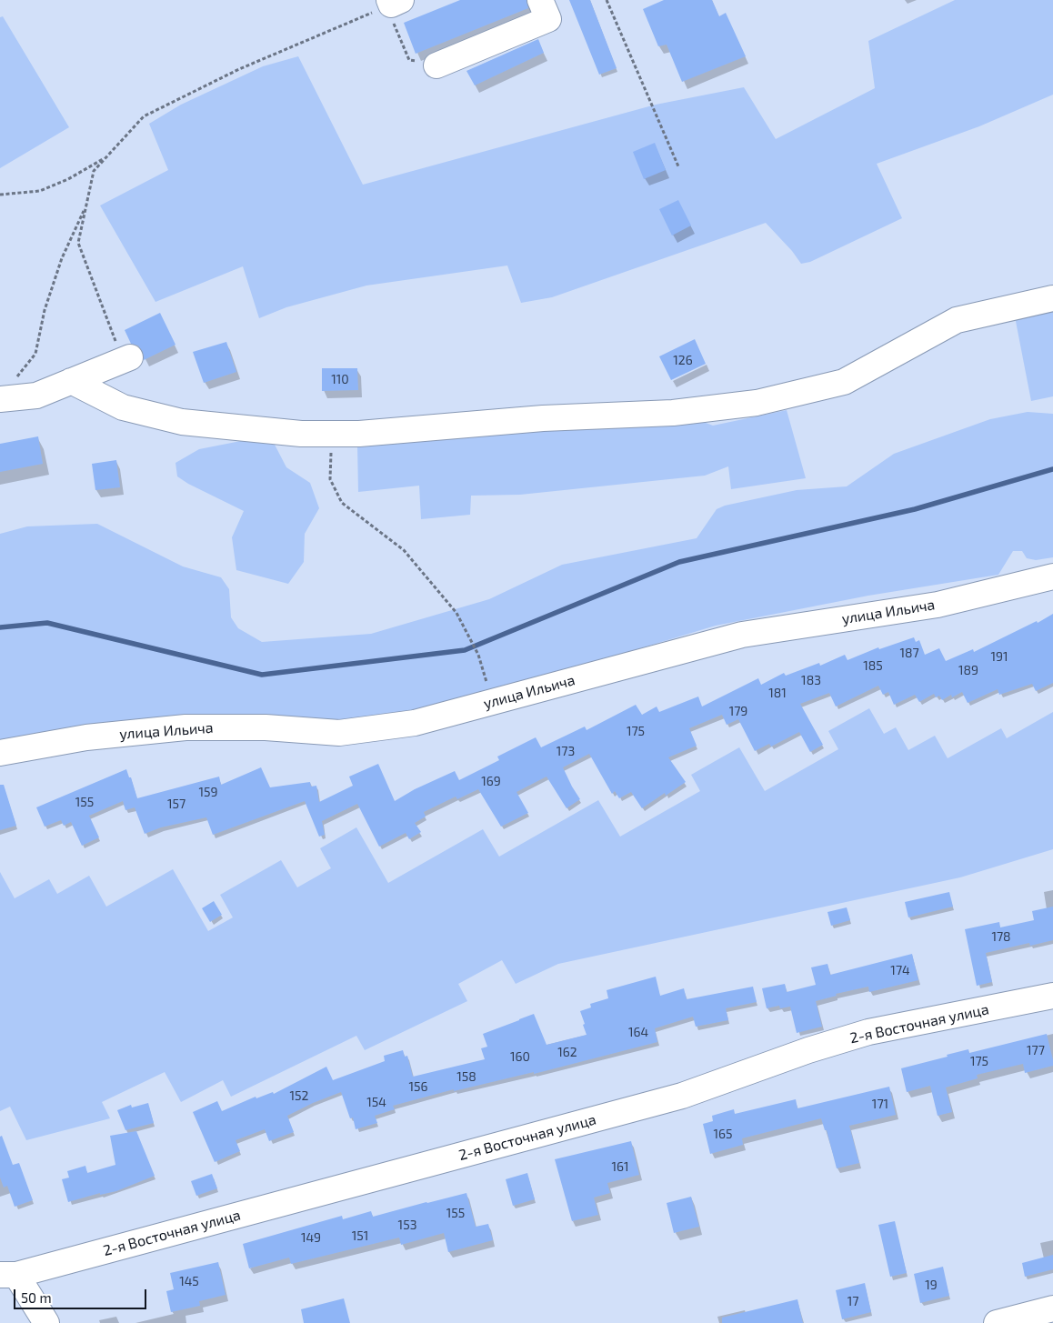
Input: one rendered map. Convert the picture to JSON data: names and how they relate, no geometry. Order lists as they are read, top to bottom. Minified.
{"streets":{"street":["улица Ильича","2-я Восточная улица"]},"house_numbers":["126","110","187","191","185","189","183","181","179","175","173","169","159","155","157","178","174","164","177","162","160","175","158","156","152","154","171","165","161","155","153","151","149","145","19","17"],"scale_bar":"50 m"}
